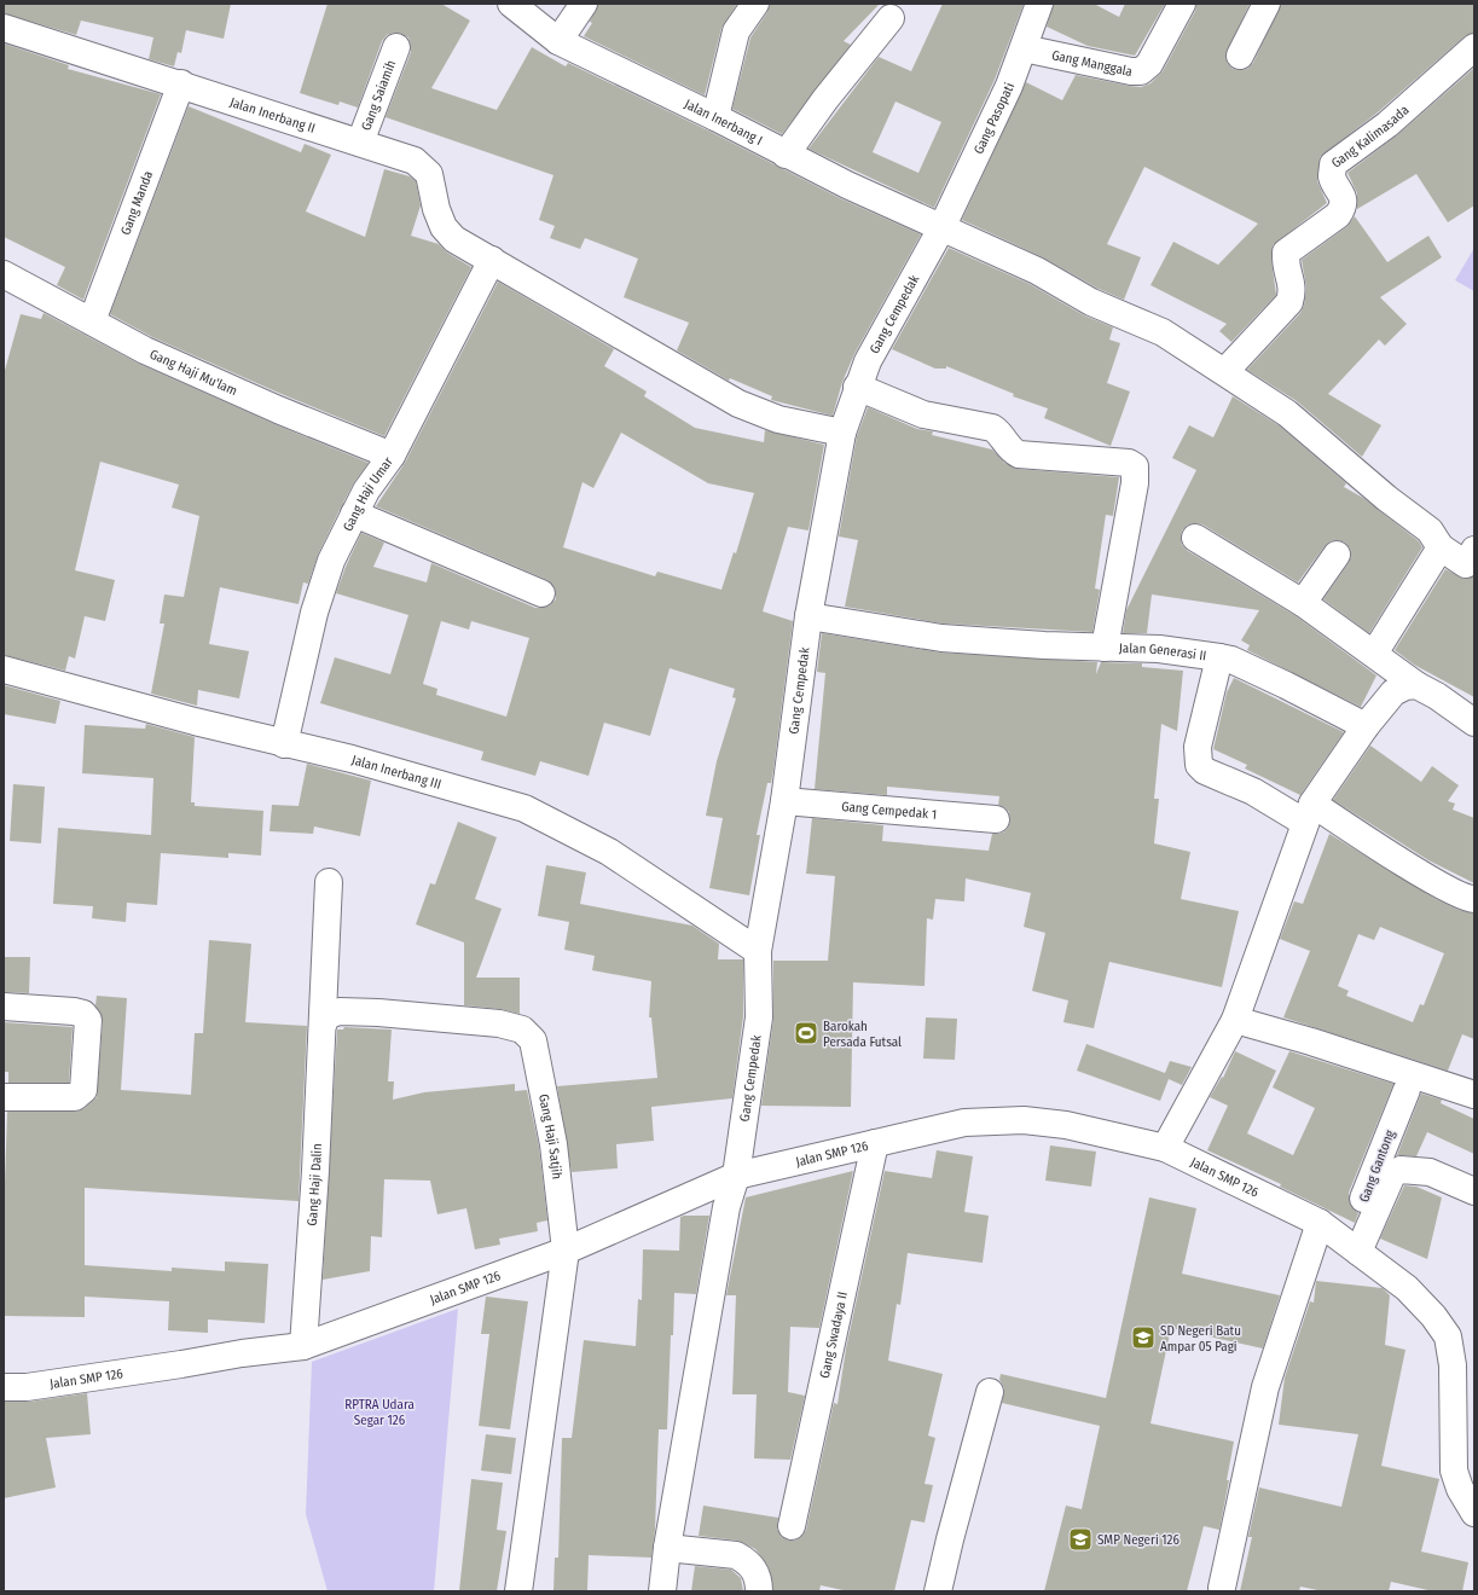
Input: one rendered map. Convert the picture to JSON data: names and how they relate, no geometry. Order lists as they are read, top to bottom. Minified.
{"streets":{"street":["Gang Manggala","Gang Saiamih","Jalan Inerbang II","Gang Pasopati","Jalan Inerbang I","Gang Kalimasada","Gang Manda","Gang Cempedak","Gang Haji Mu'lam","Gang Haji Umar","Jalan Generasi II","Jalan Inerbang III","Gang Cempedak 1","Gang Haji Satjih","Jalan SMP 126","Gang Gantong","Gang Haji Dalin","Gang Swadaya II"]},"crossings":[["Gang Manggala","Gang Pasopati"],["Gang Saiamih","Jalan Inerbang II"],["Jalan Inerbang II","Gang Manda"],["Jalan Inerbang II","Gang Cempedak"],["Jalan Inerbang II","Gang Haji Umar"],["Gang Pasopati","Jalan Inerbang I"],["Gang Pasopati","Gang Cempedak"],["Jalan Inerbang I","Gang Kalimasada"],["Jalan Inerbang I","Gang Cempedak"],["Gang Manda","Gang Haji Mu'lam"],["Gang Cempedak","Jalan Generasi II"],["Gang Cempedak","Jalan Inerbang III"],["Gang Cempedak","Gang Cempedak 1"],["Gang Cempedak","Jalan SMP 126"],["Gang Haji Mu'lam","Gang Haji Umar"],["Gang Haji Umar","Jalan Inerbang III"],["Gang Haji Satjih","Jalan SMP 126"],["Gang Haji Satjih","Gang Haji Dalin"],["Jalan SMP 126","Gang Gantong"],["Jalan SMP 126","Gang Haji Dalin"],["Jalan SMP 126","Gang Swadaya II"]],"parks":["RPTRA Udara Segar 126"],"places":{"sports":["Barokah Persada Futsal"],"school or university":["SD Negeri Batu Ampar 05 Pagi","SMP Negeri 126"]}}
